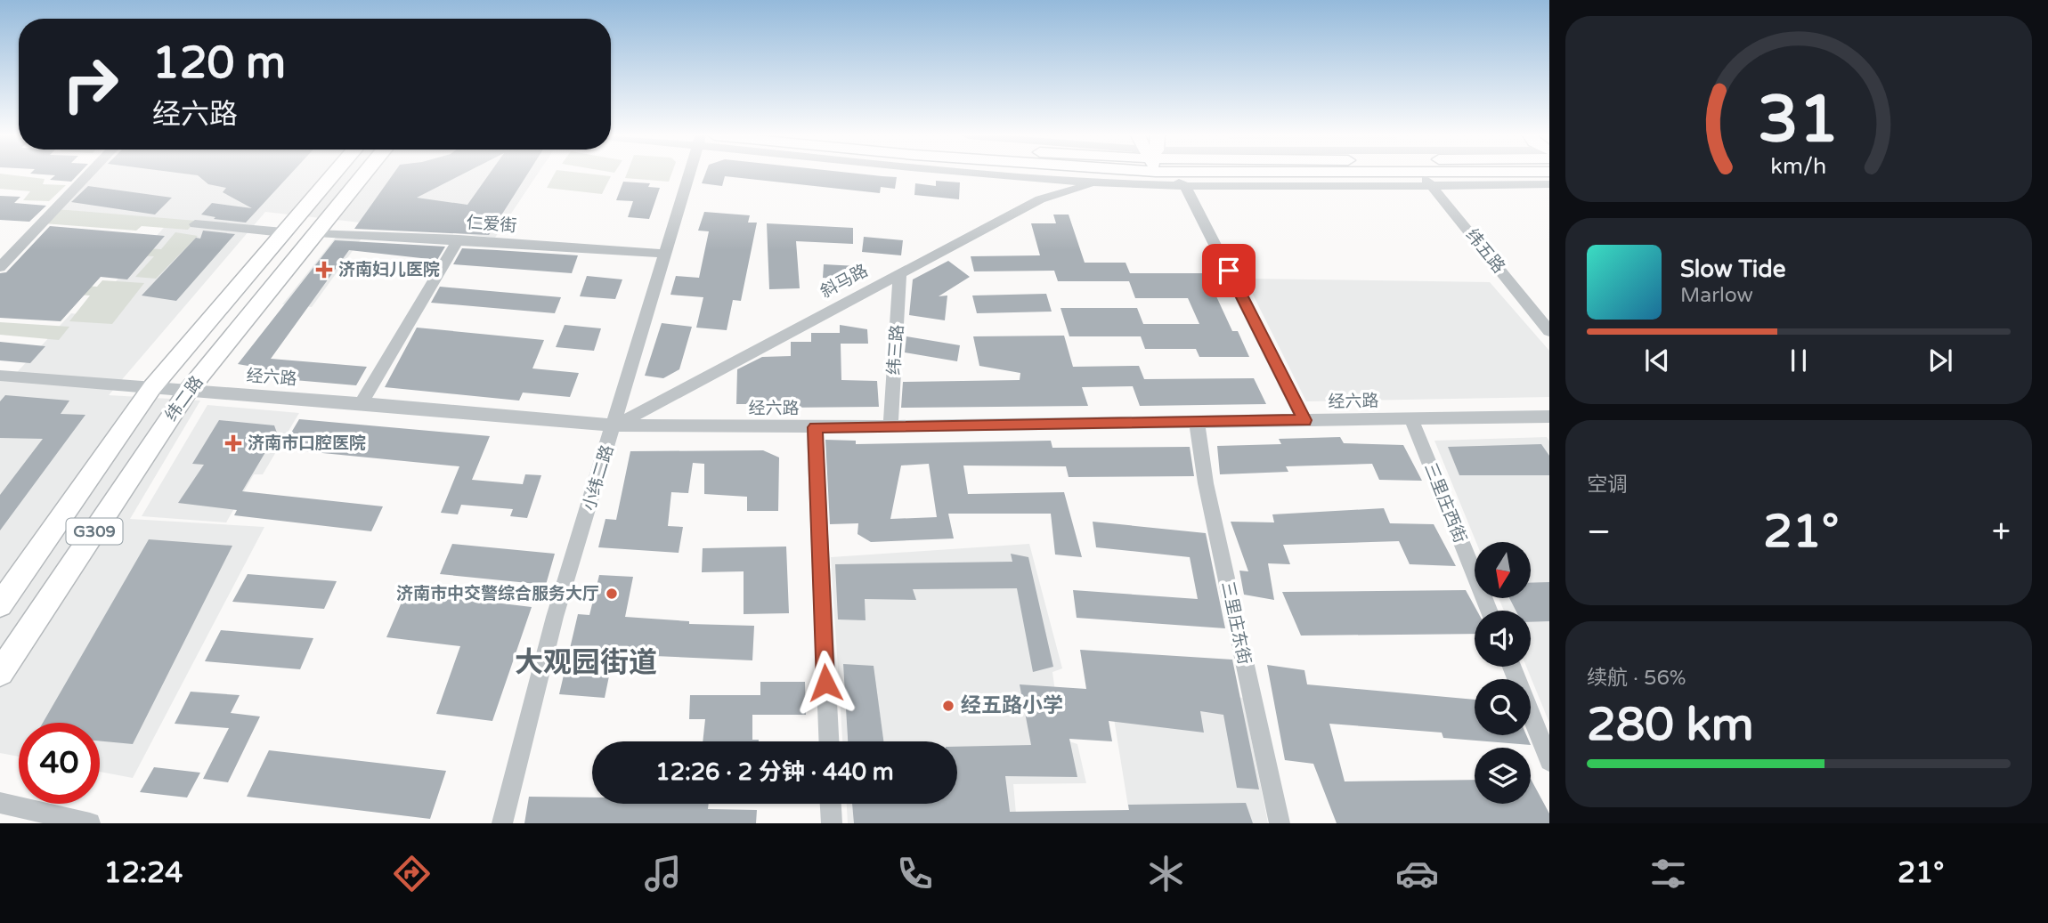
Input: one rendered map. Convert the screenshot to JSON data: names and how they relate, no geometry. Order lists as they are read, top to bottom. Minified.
{"streets":{"highway":["纬二路","G309"],"street":["仁爱街","纬五路","斜马路","纬三路","经六路","小纬二路","三里庄西街","三里庄东街"]},"crossings":[["仁爱街","纬二路"],["仁爱街","小纬二路"],["斜马路","纬三路"],["斜马路","经六路"],["斜马路","小纬二路"],["纬三路","经六路"],["经六路","纬二路"],["经六路","小纬二路"],["经六路","三里庄西街"],["经六路","三里庄东街"]],"districts":["大观园街道"],"places":{"health":["济南妇儿医院","济南市口腔医院"],"other":["济南市中交警综合服务大厅","经五路小学"]},"north":"bottom","page":{"turn":["120 m","经六路"],"song":["Slow Tide","Marlow"],"tile":["空调",["续航 · 56%","280 km"]],"heat":["−","21°","+"],"limit":"40","trip":"12:26 · 2 分钟 · 440 m","tabs":["12:24","21°"],"gauge":["31","km/h"]}}
